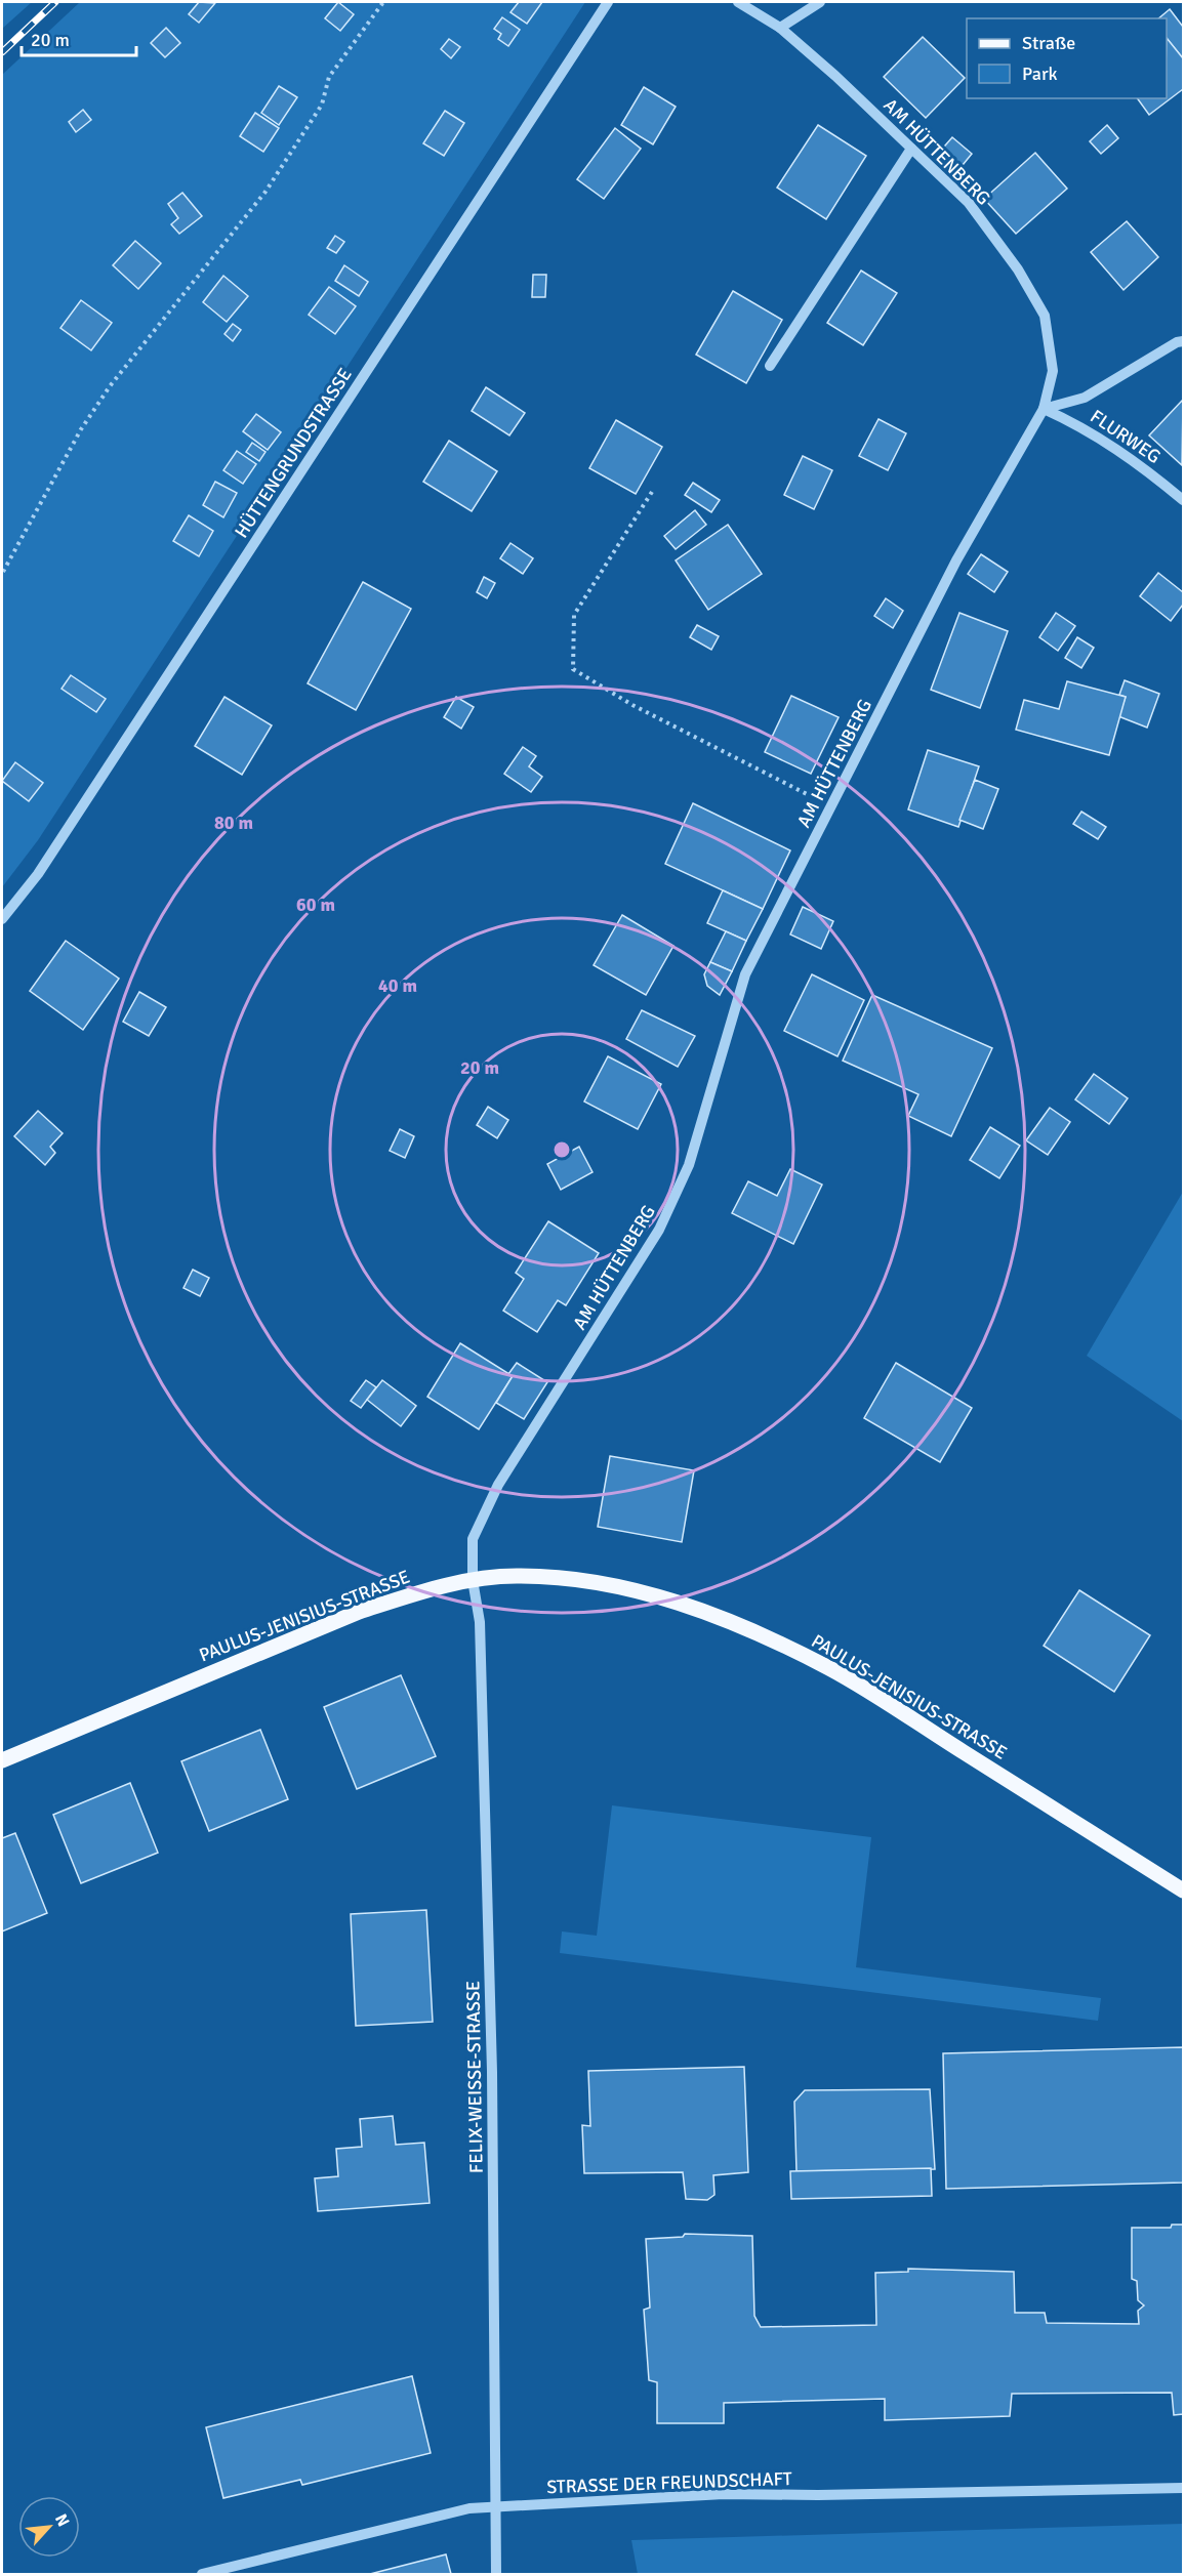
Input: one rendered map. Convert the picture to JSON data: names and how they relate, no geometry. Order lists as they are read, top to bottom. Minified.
{"streets":{"main road":["PAULUS-JENISIUS-STRASSE"],"street":["AM HÜTTENBERG","FLURWEG","HÜTTENGRUNDSTRASSE","FELIX-WEISSE-STRASSE","STRASSE DER FREUNDSCHAFT"]},"crossings":[["AM HÜTTENBERG","FLURWEG"],["AM HÜTTENBERG","PAULUS-JENISIUS-STRASSE"],["AM HÜTTENBERG","FELIX-WEISSE-STRASSE"],["PAULUS-JENISIUS-STRASSE","FELIX-WEISSE-STRASSE"],["FELIX-WEISSE-STRASSE","STRASSE DER FREUNDSCHAFT"]],"legend":["Straße","Park"],"scale_bar":"20 m","north":"top right","rings":["80 m","60 m","40 m","20 m"]}
